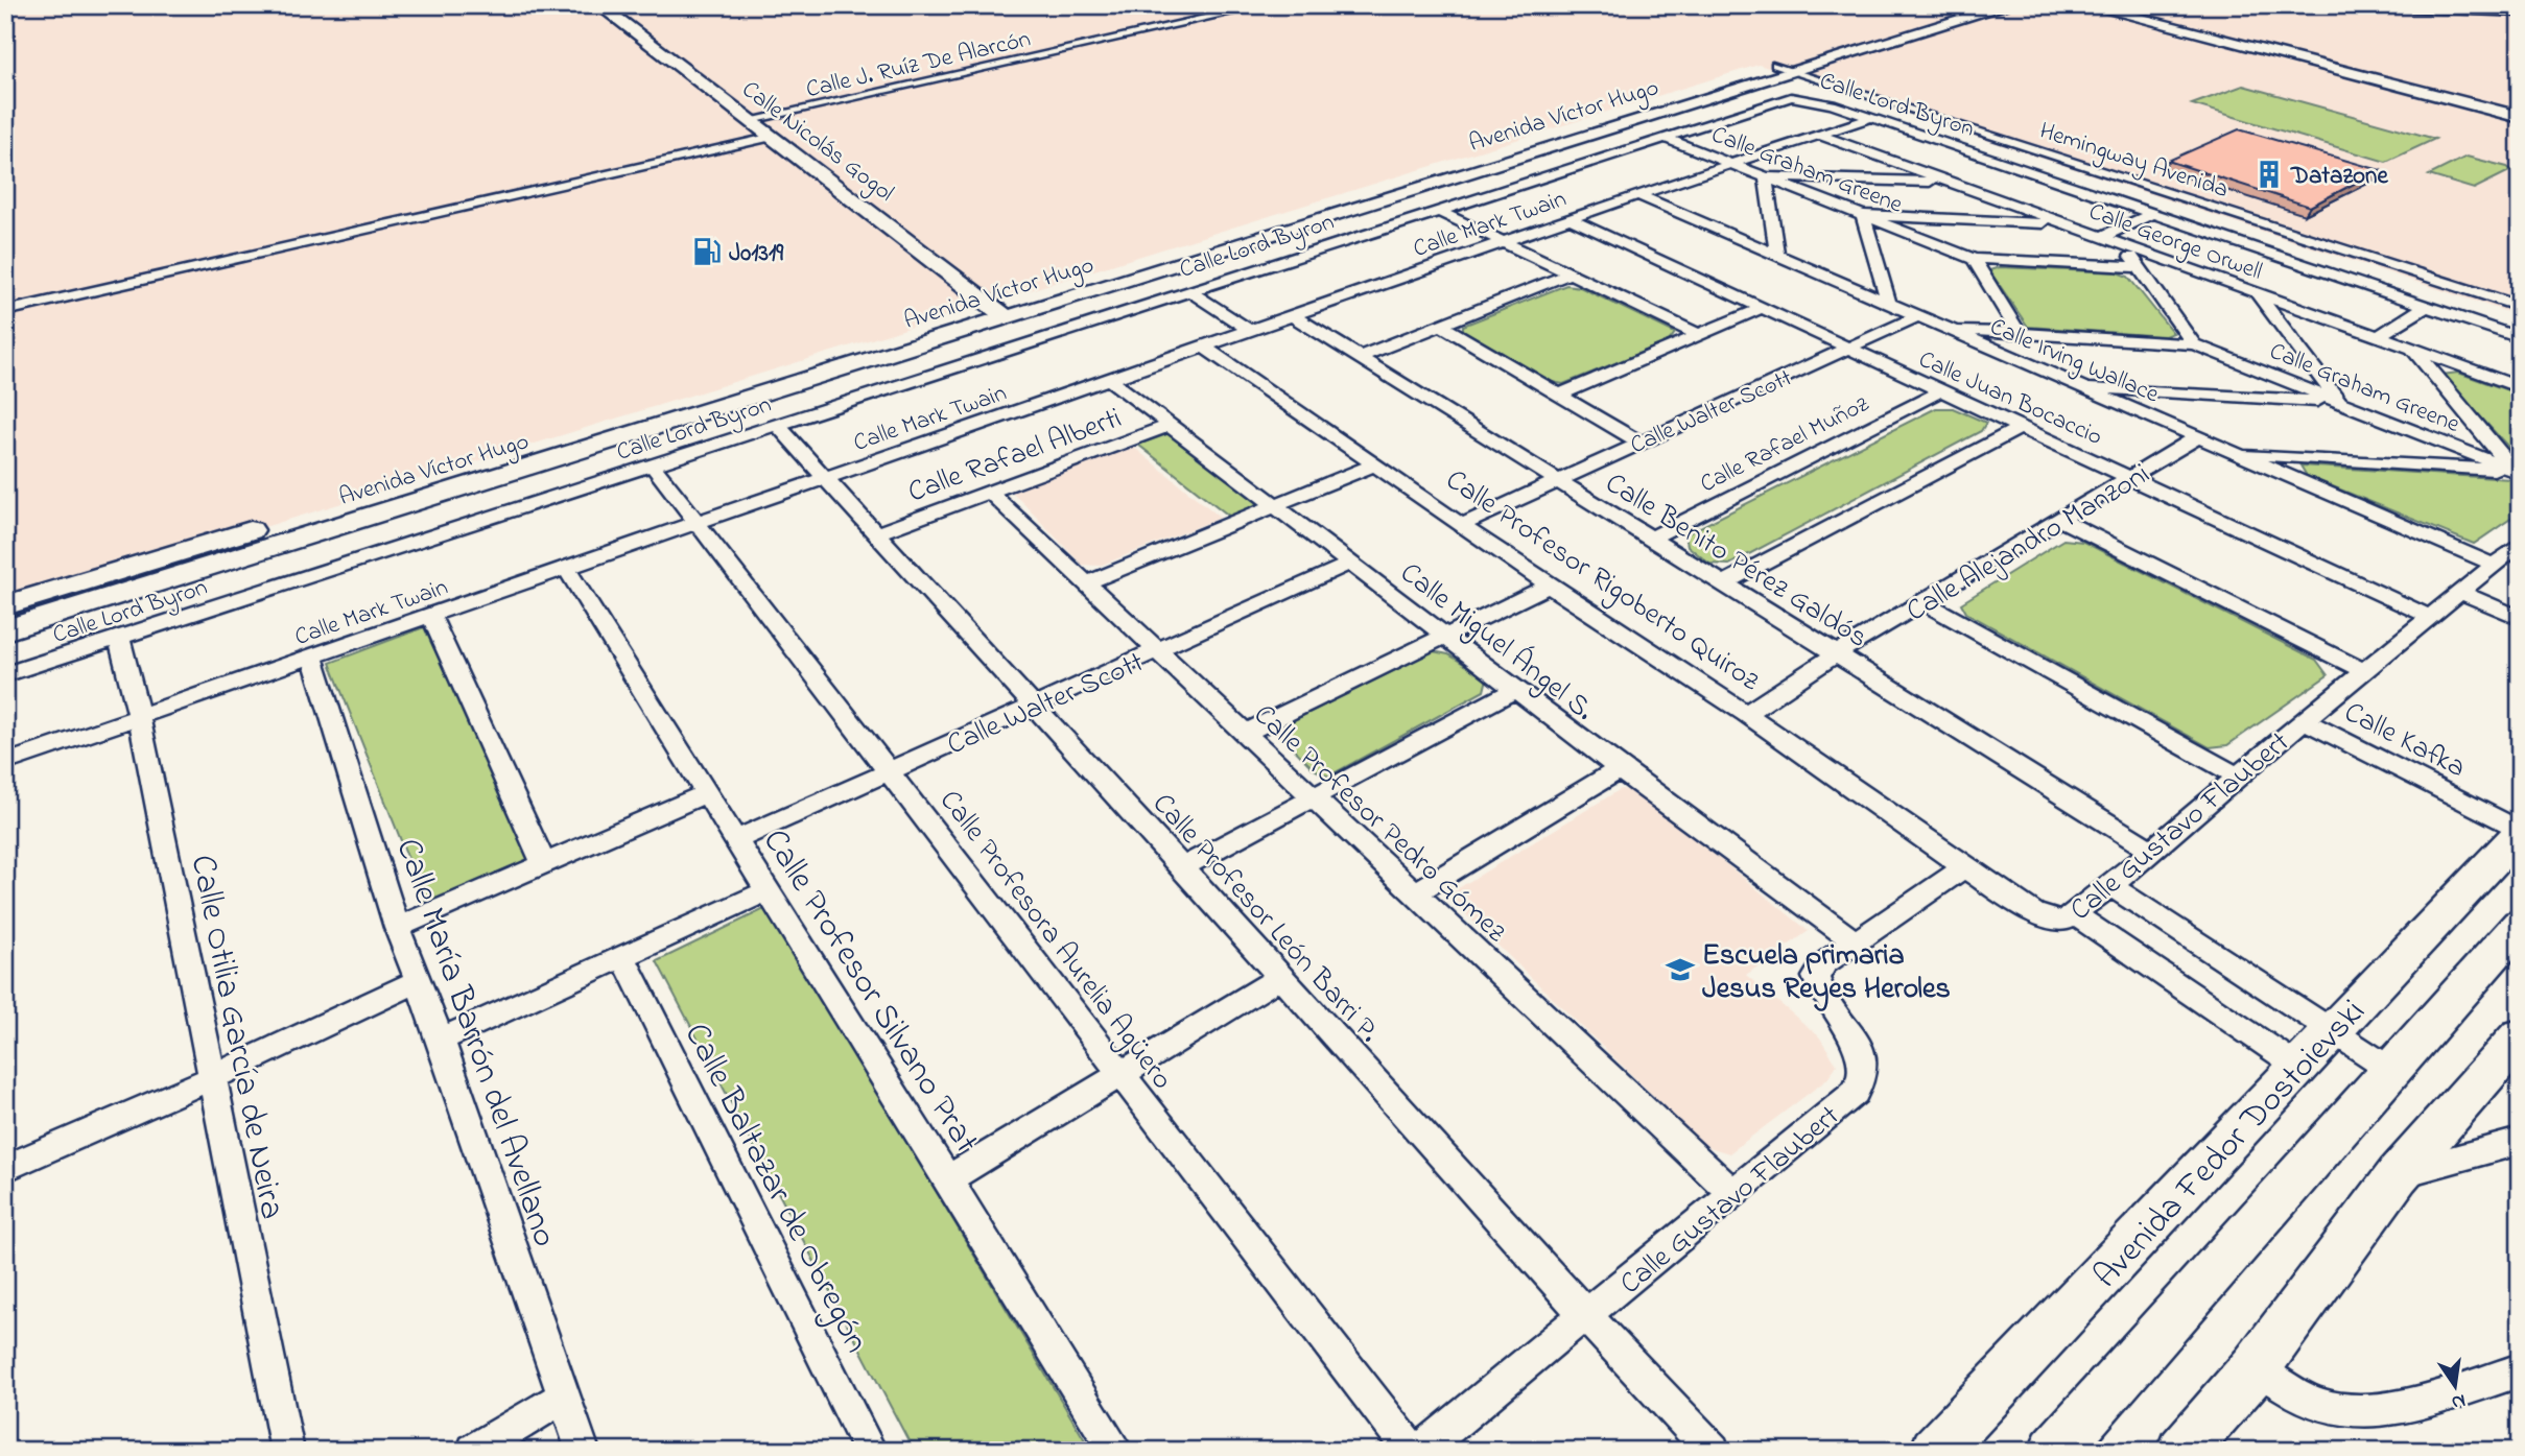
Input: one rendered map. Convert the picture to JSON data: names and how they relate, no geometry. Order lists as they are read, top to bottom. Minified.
{"streets":{"street":["Calle J. Ruíz De Alarcón","Calle Lord Byron","Avenida Víctor Hugo","Calle Nicolás Gogol","Hemingway Avenida","Calle Graham Greene","Calle Mark Twain","Calle George Orwell","Calle Irving Wallace","Calle Juan Bocaccio","Calle Walter Scott","Calle Rafael Muñoz","Calle Rafael Alberti","Calle Alejandro Manzoni","Calle Benito Pérez Galdós","Calle Profesor Rigoberto Quiroz","Calle Miguel Ángel S.","Calle Kafka","Calle Profesor Pedro Gómez","Calle Gustavo Flaubert","Calle Profesor León Barri P.","Calle Profesora Aurelia Agüero","Calle Profesor Silvano Prat","Calle Otilia García de Neira","Calle María Barrón del Avellano","Avenida Fedor Dostoievski","Calle Baltazar de Obregón"]},"crossings":[["Calle J. Ruíz De Alarcón","Calle Nicolás Gogol"],["Calle Lord Byron","Calle Graham Greene"],["Calle Lord Byron","Calle Mark Twain"],["Calle Lord Byron","Calle Profesor León Barri P."],["Calle Lord Byron","Calle Profesora Aurelia Agüero"],["Calle Lord Byron","Calle Otilia García de Neira"],["Avenida Víctor Hugo","Calle Nicolás Gogol"],["Avenida Víctor Hugo","Hemingway Avenida"],["Calle Graham Greene","Calle Mark Twain"],["Calle Graham Greene","Calle Irving Wallace"],["Calle Mark Twain","Calle George Orwell"],["Calle Mark Twain","Calle Irving Wallace"],["Calle Mark Twain","Calle Juan Bocaccio"],["Calle Mark Twain","Calle Benito Pérez Galdós"],["Calle Mark Twain","Calle Profesor Rigoberto Quiroz"],["Calle Mark Twain","Calle Miguel Ángel S."],["Calle Mark Twain","Calle Profesor León Barri P."],["Calle Mark Twain","Calle Profesora Aurelia Agüero"],["Calle Mark Twain","Calle Profesor Silvano Prat"],["Calle Mark Twain","Calle Otilia García de Neira"],["Calle Mark Twain","Calle María Barrón del Avellano"],["Calle Irving Wallace","Calle Walter Scott"],["Calle Irving Wallace","Calle Alejandro Manzoni"],["Calle Irving Wallace","Calle Gustavo Flaubert"],["Calle Juan Bocaccio","Calle Walter Scott"],["Calle Juan Bocaccio","Calle Rafael Muñoz"],["Calle Juan Bocaccio","Calle Alejandro Manzoni"],["Calle Juan Bocaccio","Calle Gustavo Flaubert"],["Calle Walter Scott","Calle Benito Pérez Galdós"],["Calle Walter Scott","Calle Profesor Rigoberto Quiroz"],["Calle Walter Scott","Calle Miguel Ángel S."],["Calle Walter Scott","Calle Profesor Pedro Gómez"],["Calle Walter Scott","Calle Profesor León Barri P."],["Calle Walter Scott","Calle Profesora Aurelia Agüero"],["Calle Walter Scott","Calle Profesor Silvano Prat"],["Calle Rafael Muñoz","Calle Benito Pérez Galdós"],["Calle Rafael Alberti","Calle Miguel Ángel S."],["Calle Rafael Alberti","Calle Profesor Pedro Gómez"],["Calle Rafael Alberti","Calle Profesor León Barri P."],["Calle Alejandro Manzoni","Calle Benito Pérez Galdós"],["Calle Alejandro Manzoni","Calle Profesor Rigoberto Quiroz"],["Calle Benito Pérez Galdós","Calle Gustavo Flaubert"],["Calle Profesor Rigoberto Quiroz","Calle Gustavo Flaubert"],["Calle Miguel Ángel S.","Calle Gustavo Flaubert"],["Calle Kafka","Calle Gustavo Flaubert"],["Calle Kafka","Avenida Fedor Dostoievski"],["Calle Profesor Pedro Gómez","Calle Gustavo Flaubert"],["Calle Gustavo Flaubert","Calle Profesor León Barri P."]],"places":{"building":["Datazone"],"fuel station":["J01319"],"school or university":["Escuela primaria Jesus Reyes Heroles"]},"north":"bottom"}
